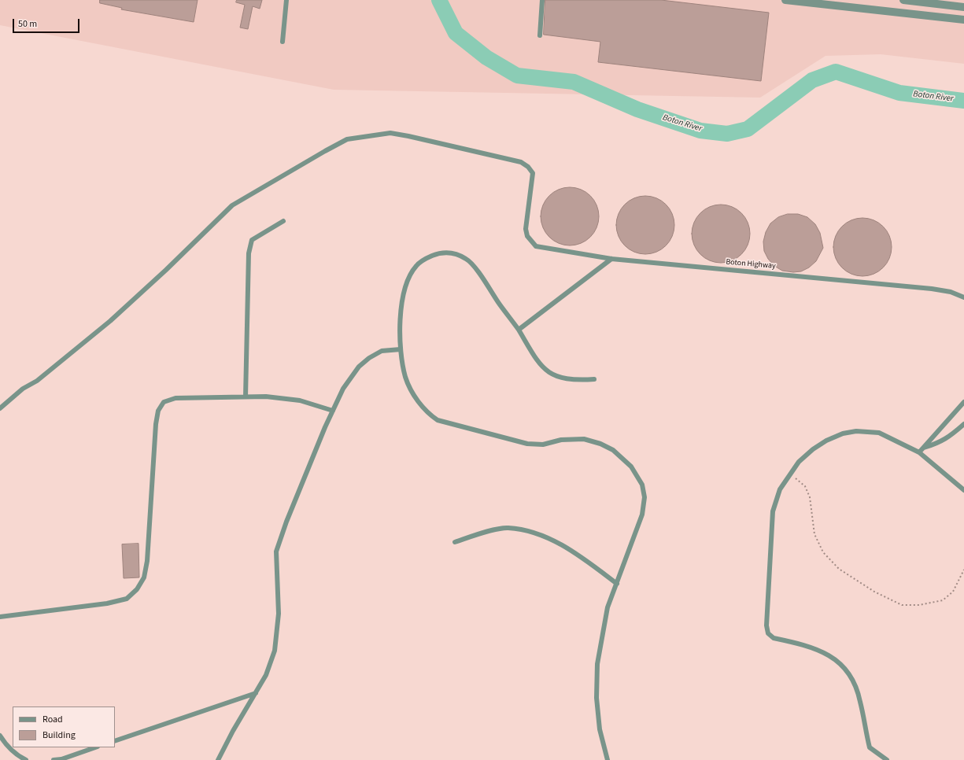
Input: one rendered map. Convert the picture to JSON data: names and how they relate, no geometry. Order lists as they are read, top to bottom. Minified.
{"streets":{"lane":["Boton Highway"]},"water":["Boton River"],"legend":["Road","Building"],"scale_bar":"50 m"}
